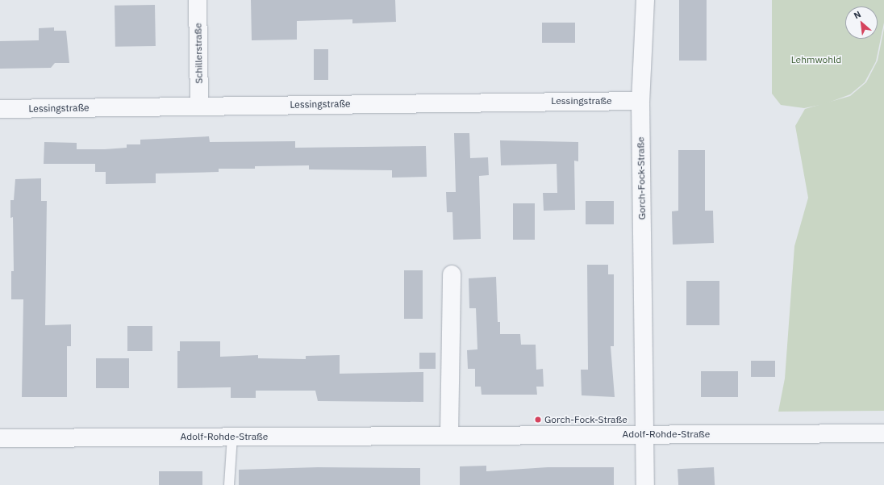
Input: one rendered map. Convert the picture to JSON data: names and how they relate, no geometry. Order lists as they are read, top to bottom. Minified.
{"streets":{"street":["Schillerstraße","Lessingstraße","Gorch-Fock-Straße","Adolf-Rohde-Straße"]},"crossings":[["Schillerstraße","Lessingstraße"],["Lessingstraße","Gorch-Fock-Straße"],["Gorch-Fock-Straße","Adolf-Rohde-Straße"]],"parks":["Lehmwohld"],"places":["Gorch-Fock-Straße"],"north":"top left"}
